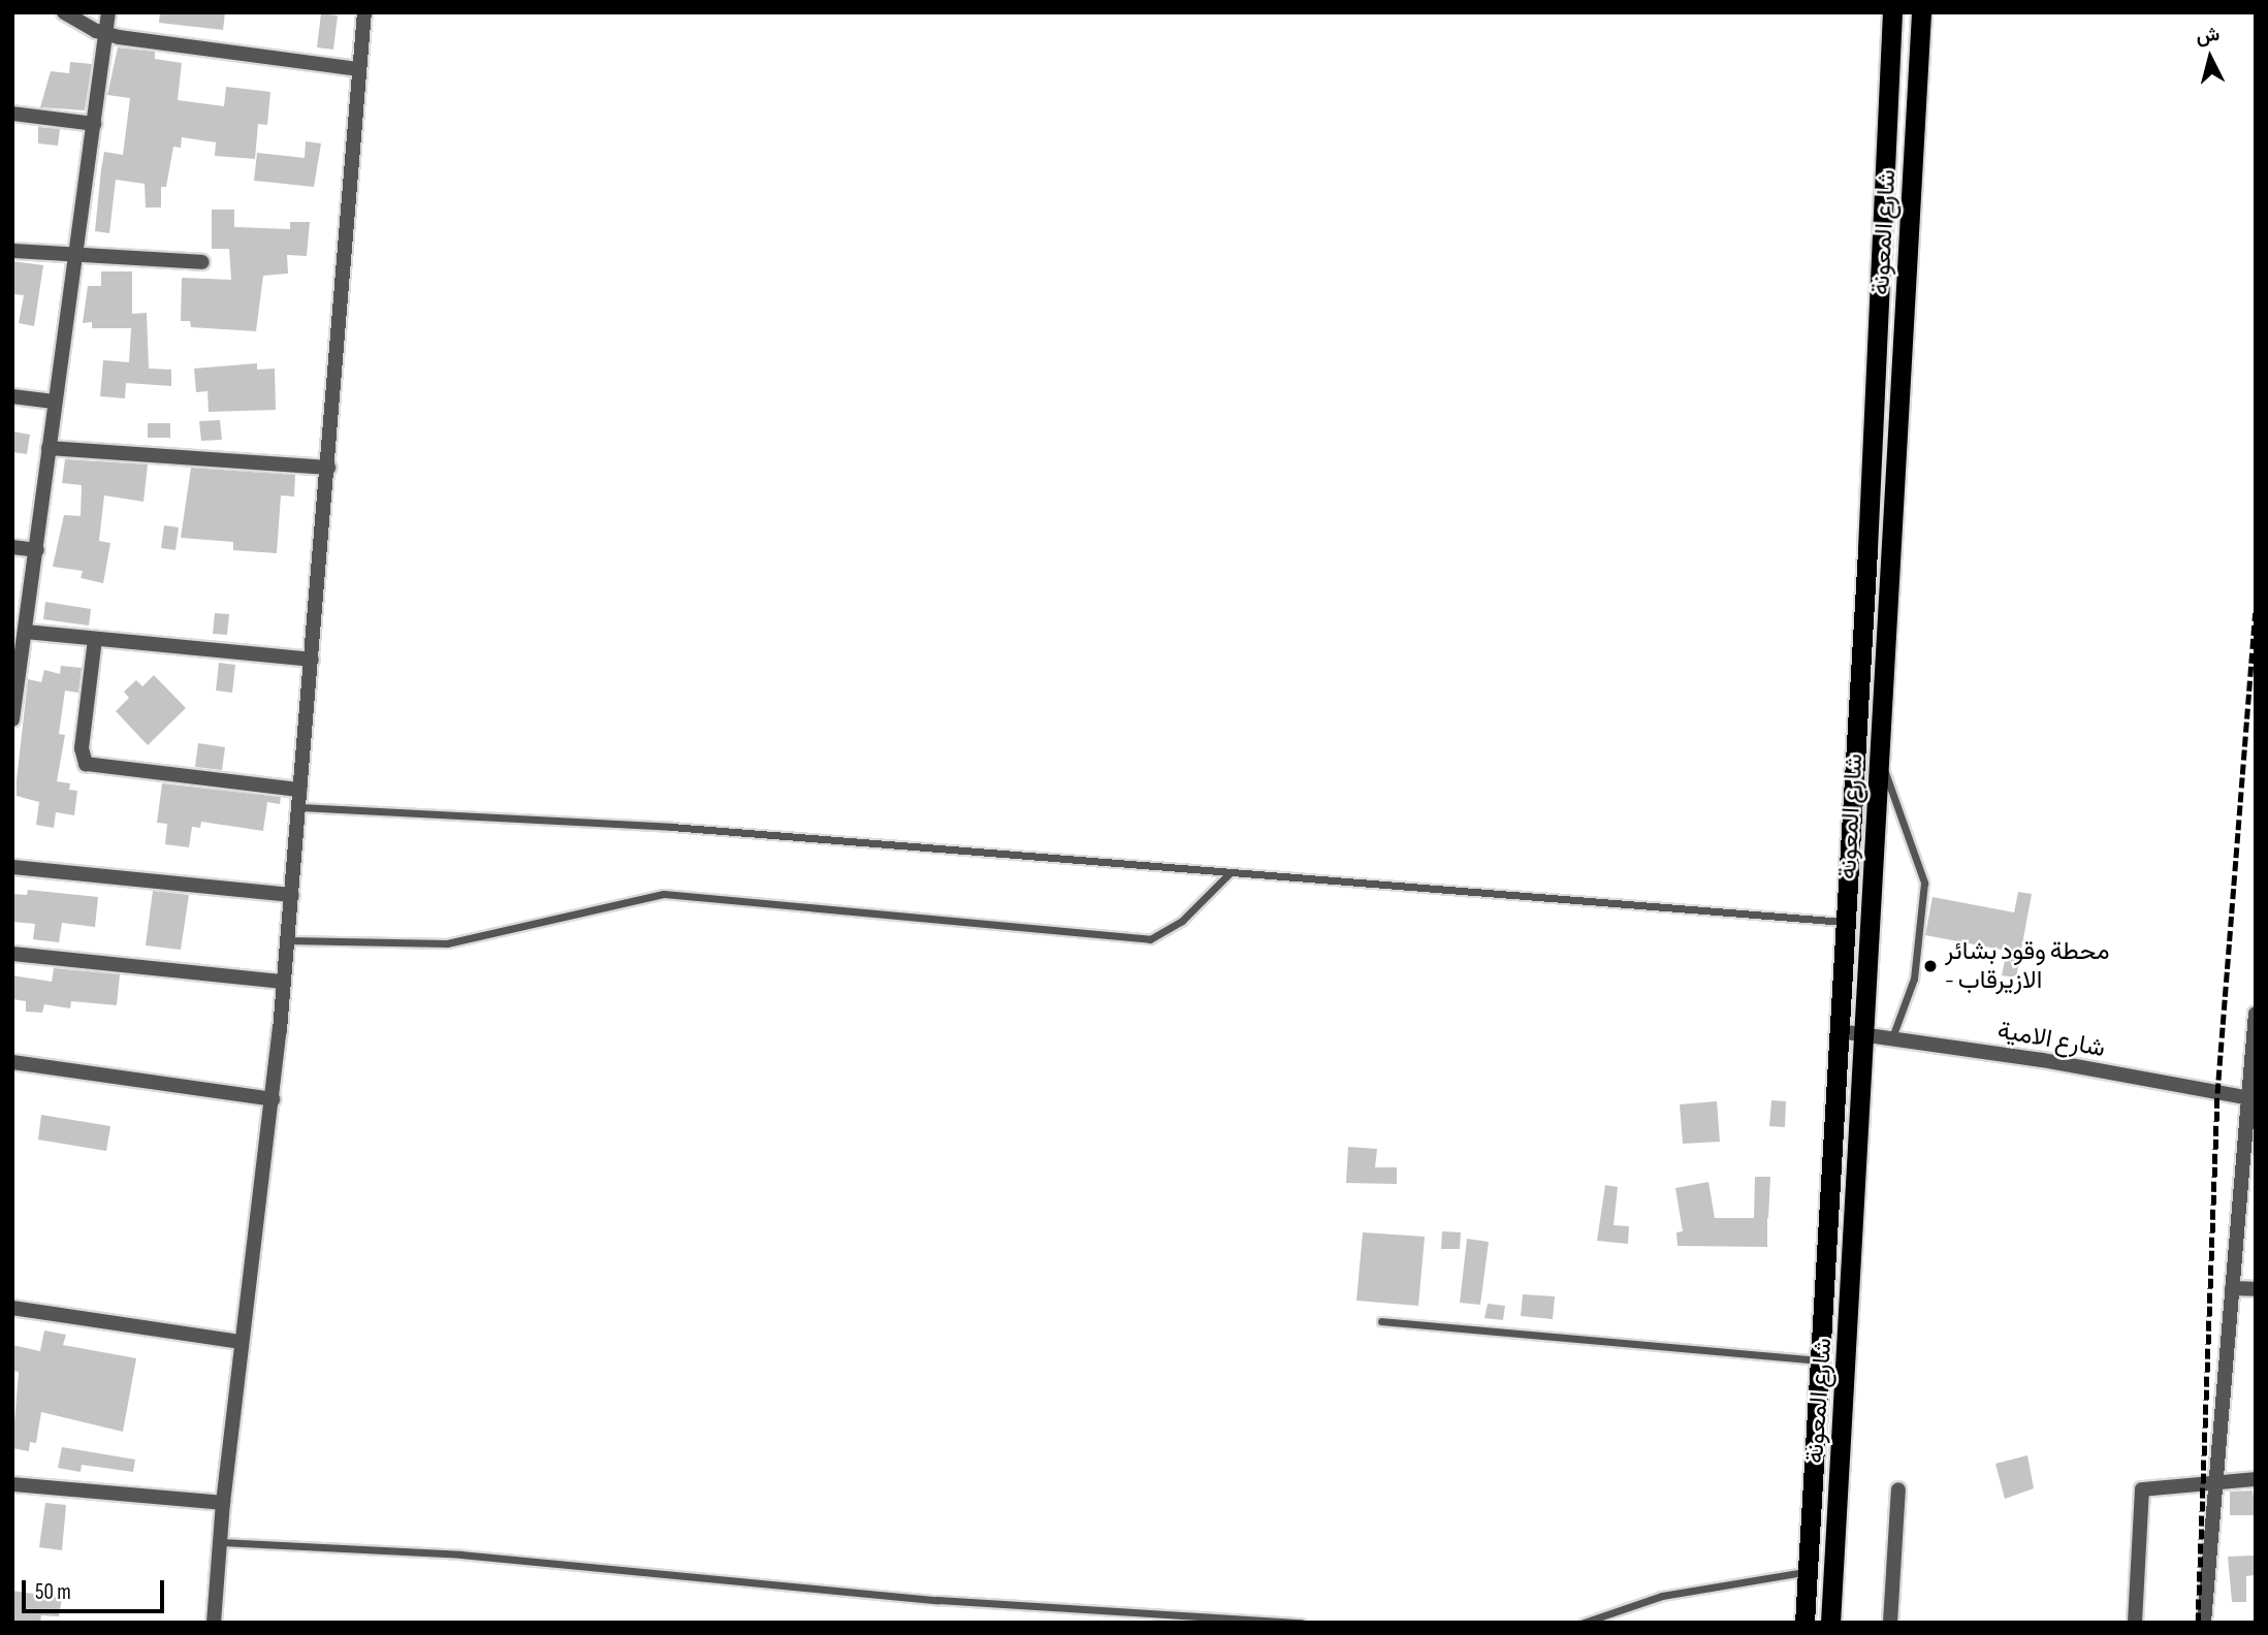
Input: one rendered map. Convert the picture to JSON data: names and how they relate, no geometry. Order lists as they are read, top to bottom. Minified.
{"streets":{"highway":["شارع المعونة"],"street":["شارع الامية"]},"crossings":[["شارع المعونة","شارع الامية"]],"places":["محطة وقود بشائر - الازيرقاب"],"scale_bar":"50 m","north":"top"}
